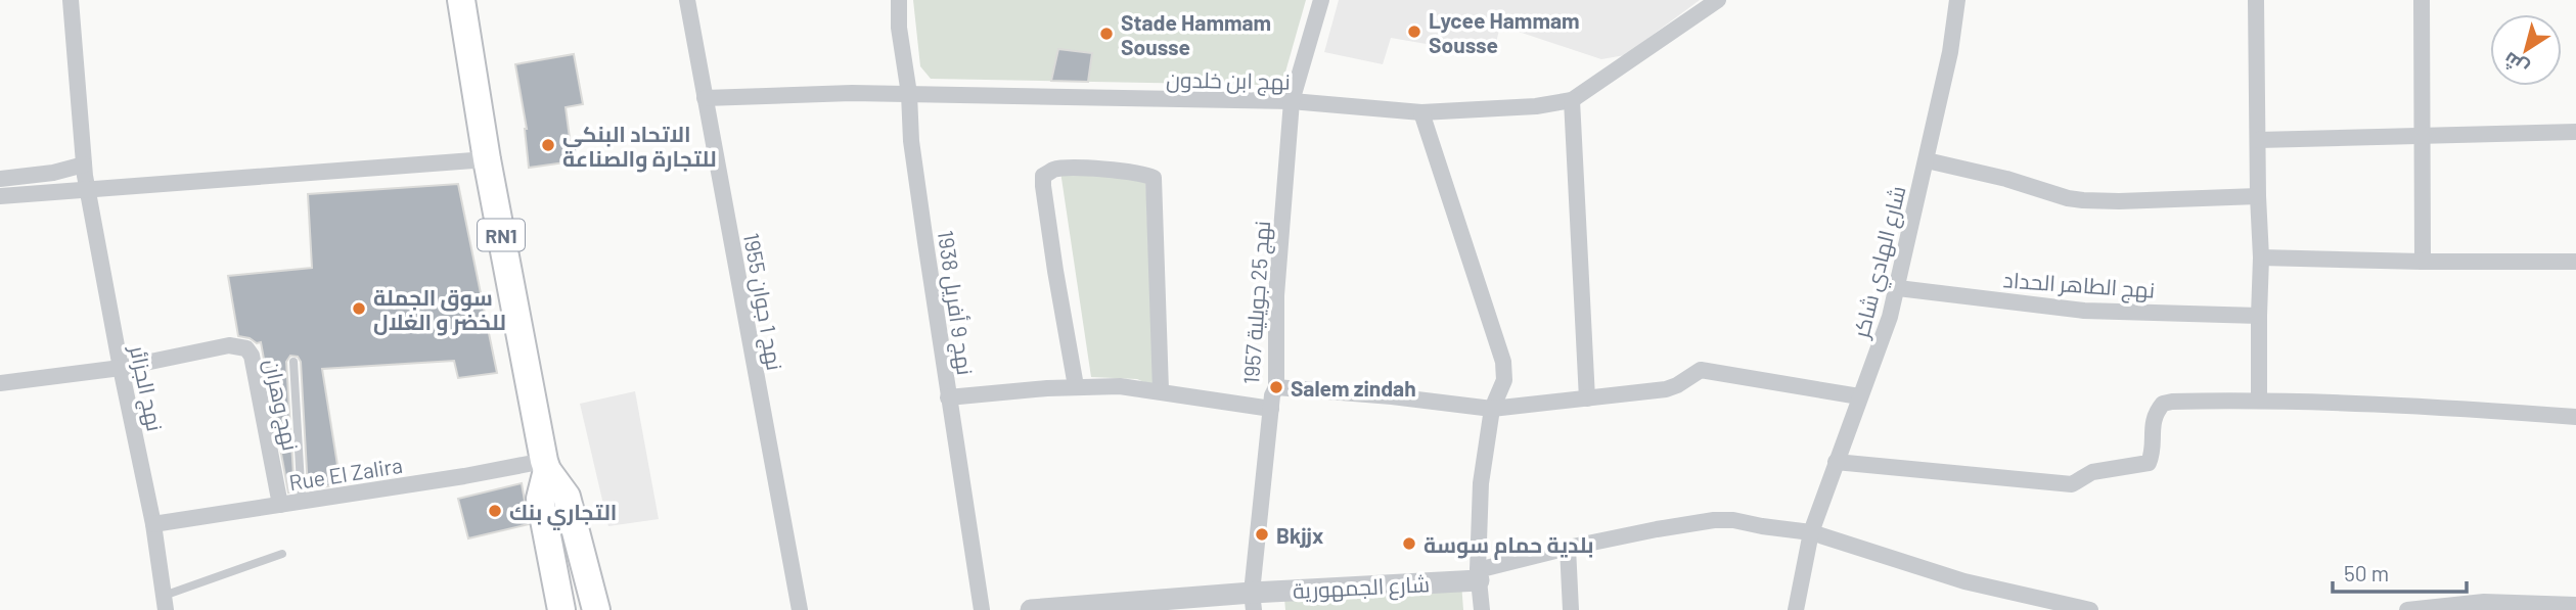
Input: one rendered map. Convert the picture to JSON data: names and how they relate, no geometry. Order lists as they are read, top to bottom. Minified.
{"streets":{"main road":["RN1"],"street":["نهج ابن خلدون","شارع الهادي شاكر","نهج الطاهر الحداد","نهج 1 جوان 1955","نهج 9 أفريل 1938","نهج 25 جويلية 1957","نهج الجزائر","نهج وهران","Rue El Zalira","شارع الجمهورية"]},"crossings":[["نهج ابن خلدون","نهج 1 جوان 1955"],["نهج ابن خلدون","نهج 9 أفريل 1938"],["نهج ابن خلدون","نهج 25 جويلية 1957"],["RN1","Rue El Zalira"],["شارع الهادي شاكر","نهج الطاهر الحداد"],["نهج 25 جويلية 1957","شارع الجمهورية"],["نهج الجزائر","نهج وهران"],["نهج الجزائر","Rue El Zalira"],["نهج وهران","Rue El Zalira"]],"places":["Lycee Hammam Sousse","Stade Hammam Sousse","الاتحاد البنكي للتجارة والصناعة","سوق الجملة للخضر و الغلال","Salem zindah","التجاري بنك","Bkjjx","بلدية حمام سوسة"],"scale_bar":"50 m","north":"bottom left"}
